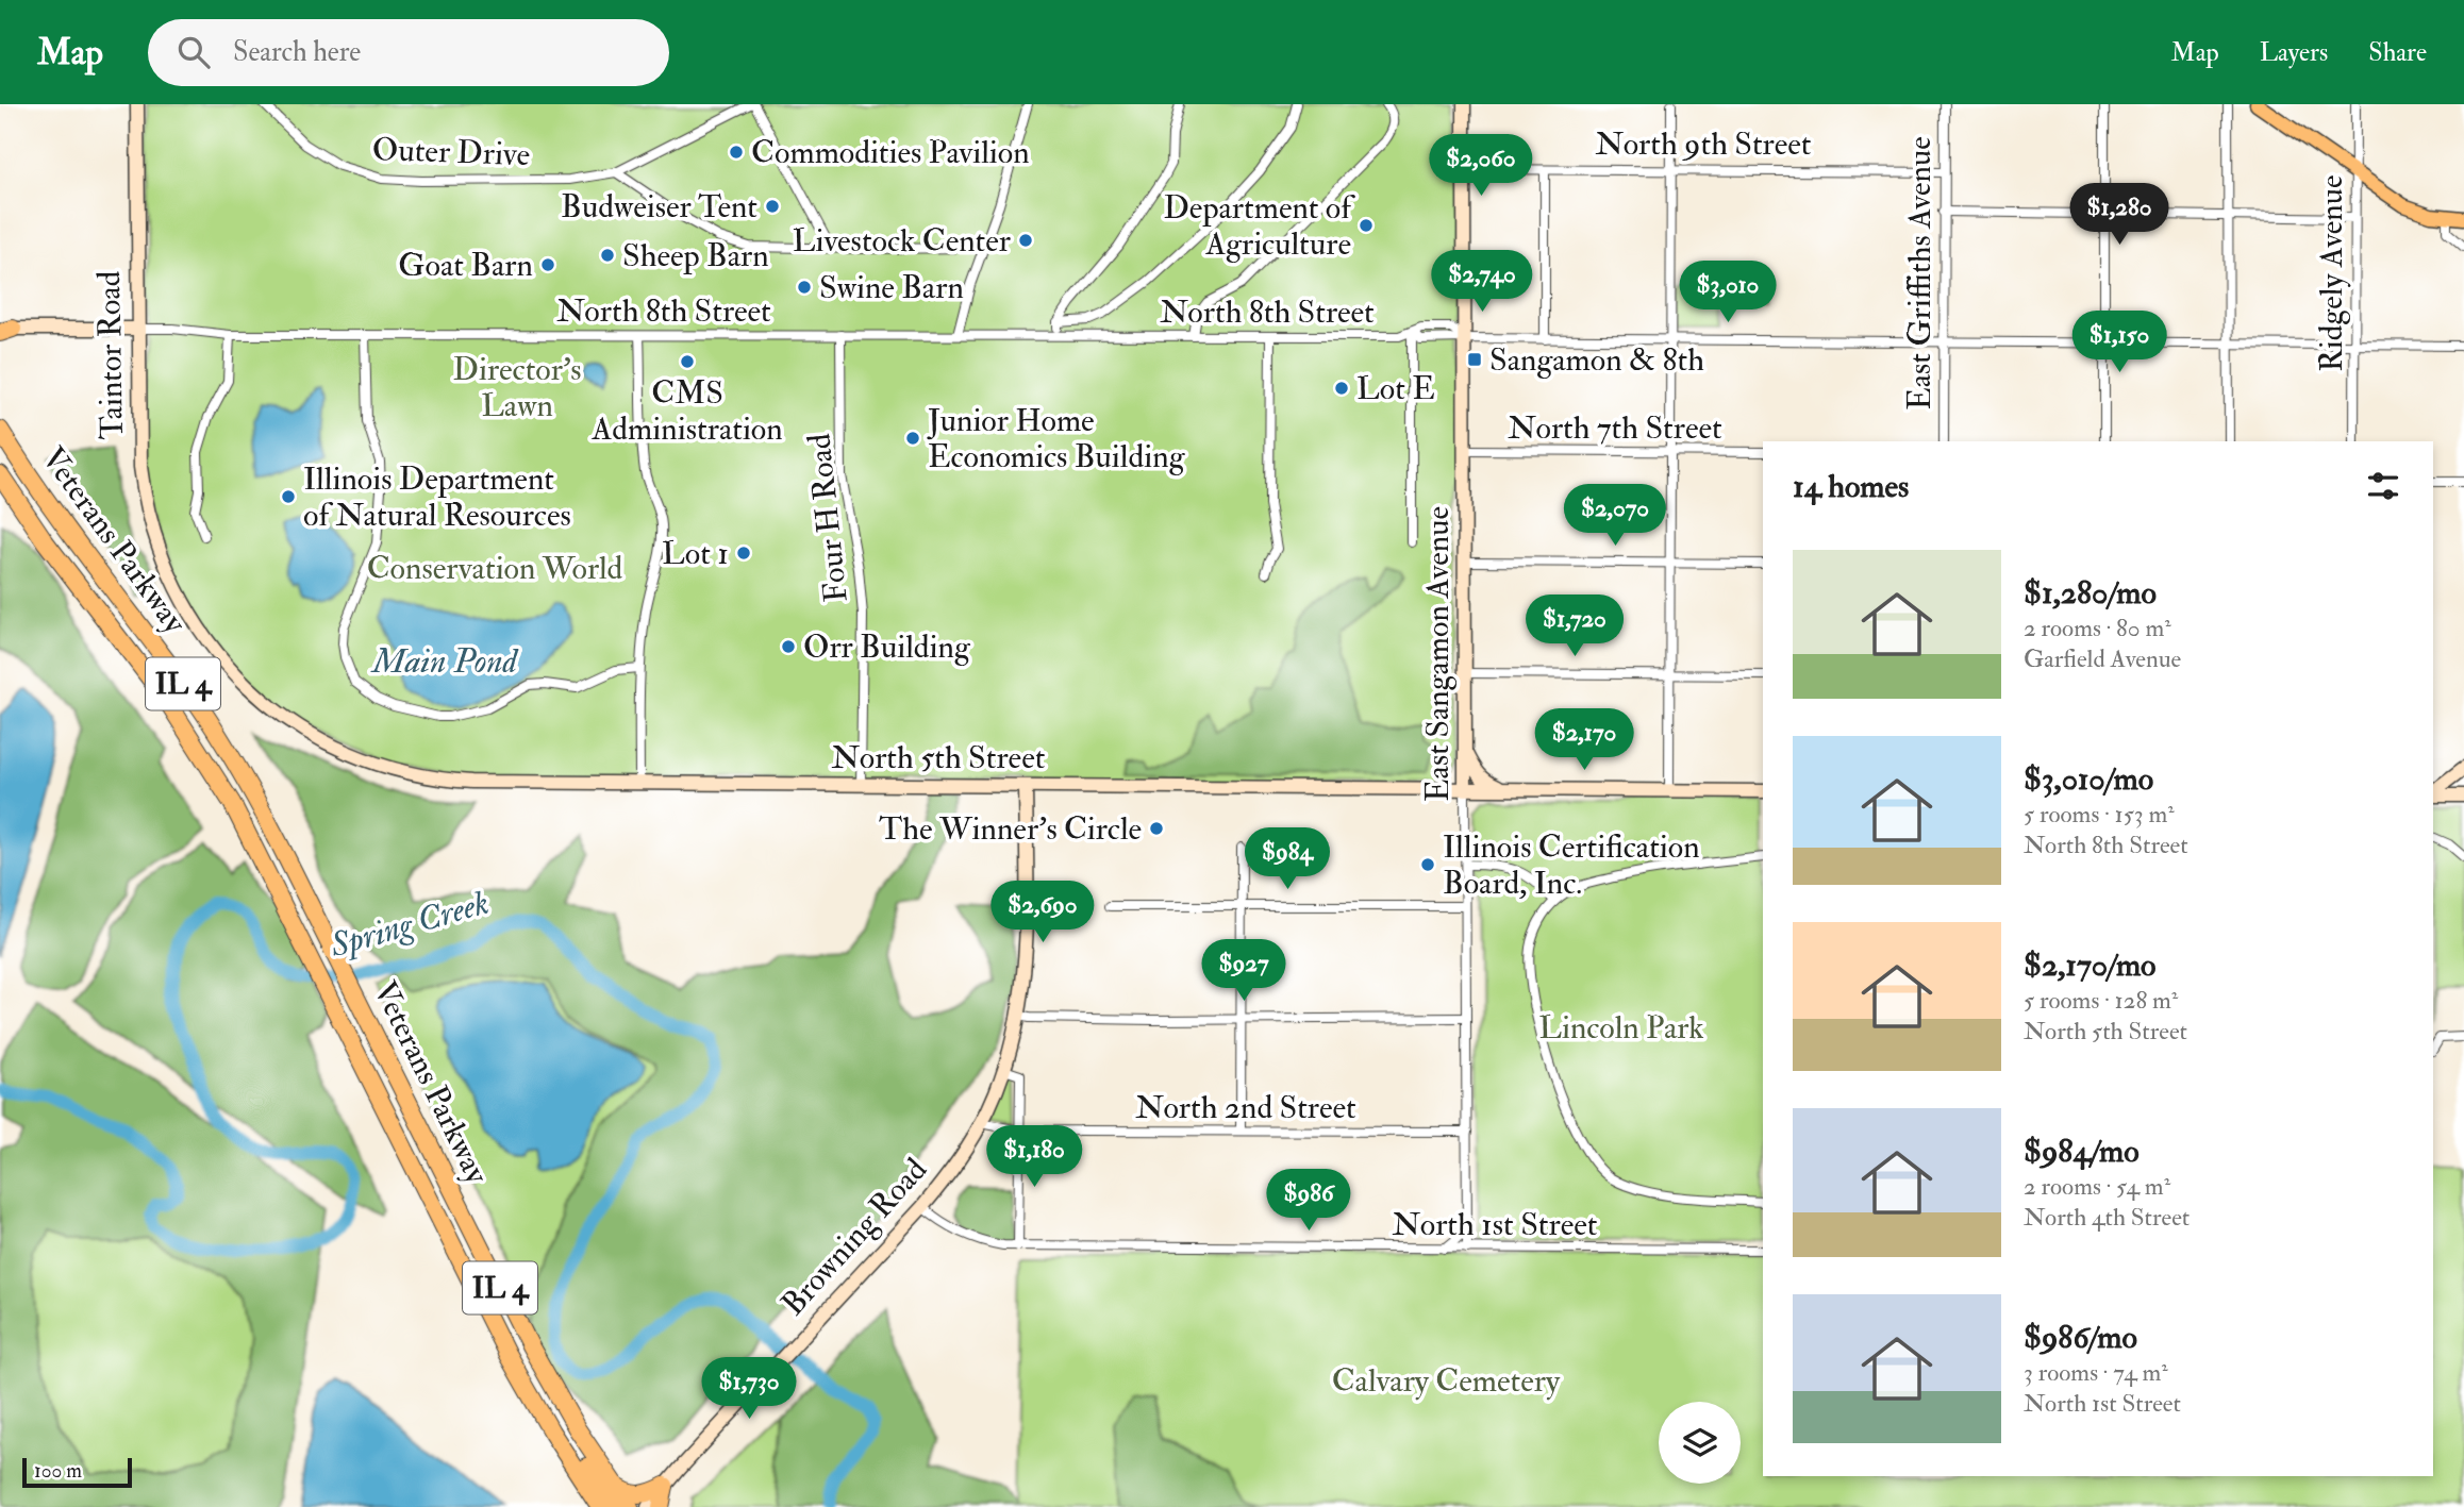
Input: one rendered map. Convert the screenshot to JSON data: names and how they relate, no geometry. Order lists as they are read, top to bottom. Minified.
{"streets":{"highway":["Veterans Parkway","IL 4"],"main road":["Taintor Road","East Sangamon Avenue","North 5th Street","Browning Road"],"street":["North 9th Street","Outer Drive","East Griffiths Avenue","Ridgely Avenue","North 8th Street","North 7th Street","Four H Road","North 2nd Street","North 1st Street"]},"crossings":[["North 9th Street","East Griffiths Avenue"],["North 9th Street","East Sangamon Avenue"],["East Griffiths Avenue","North 8th Street"],["Ridgely Avenue","North 8th Street"],["North 8th Street","Taintor Road"],["North 8th Street","Four H Road"],["North 8th Street","East Sangamon Avenue"],["Taintor Road","North 5th Street"],["North 7th Street","East Sangamon Avenue"],["Four H Road","North 5th Street"],["East Sangamon Avenue","North 5th Street"],["East Sangamon Avenue","North 2nd Street"],["East Sangamon Avenue","North 1st Street"],["North 5th Street","Browning Road"],["North 2nd Street","Browning Road"],["North 1st Street","Browning Road"]],"water":["Main Pond","Spring Creek"],"parks":["Director's Lawn","Conservation World","Lincoln Park","Calvary Cemetery"],"places":{"other":["Commodities Pavilion","Budweiser Tent","Department of Agriculture","Livestock Center","Sheep Barn","Goat Barn","Swine Barn","CMS Administration","Lot E","Junior Home Economics Building","Illinois Department of Natural Resources","Lot 1","Orr Building","The Winner's Circle","Illinois Certification Board, Inc."],"transit":["Sangamon & 8th"]},"scale_bar":"100 m","page":{"header":"Map","search":"Search here","nav":["Map","Layers","Share"],"price":["$2,060","$1,280","$2,740","$3,010","$1,150","$2,070","$1,720","$2,170","$984","$2,690","$927","$1,180","$986","$1,730"],"heading":"14 homes","list":[{"name":"$1,280/mo","note":"2 rooms · 80 m² · Garfield Avenue"},{"name":"$3,010/mo","note":"5 rooms · 153 m² · North 8th Street"},{"name":"$2,170/mo","note":"5 rooms · 128 m² · North 5th Street"},{"name":"$984/mo","note":"2 rooms · 54 m² · North 4th Street"},{"name":"$986/mo","note":"3 rooms · 74 m² · North 1st Street"}],"scale":"100 m"}}
